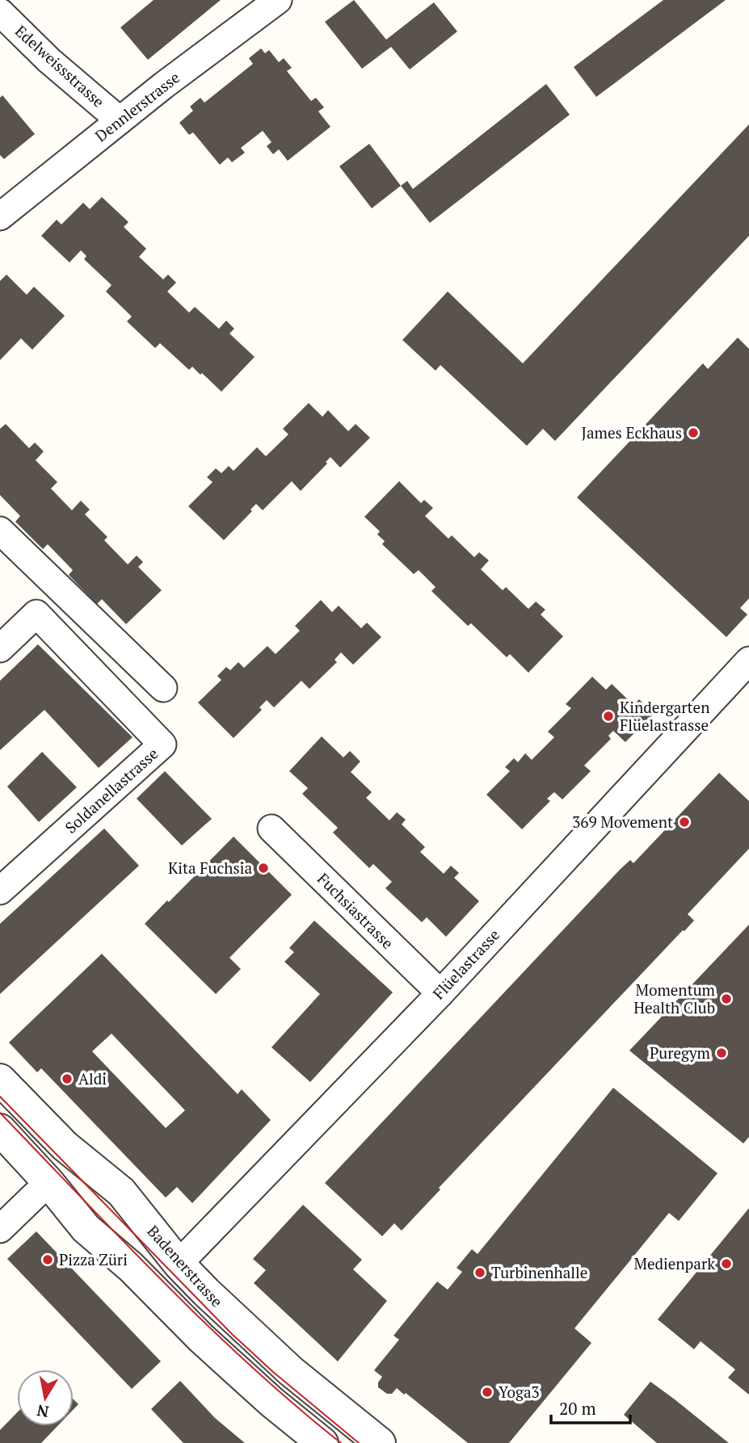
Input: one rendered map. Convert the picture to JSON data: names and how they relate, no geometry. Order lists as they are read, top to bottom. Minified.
{"streets":{"street":["Edelweissstrasse","Dennlerstrasse","Soldanellastrasse","Fuchsiastrasse","Flüelastrasse","Badenerstrasse"]},"crossings":[["Edelweissstrasse","Dennlerstrasse"],["Fuchsiastrasse","Flüelastrasse"],["Flüelastrasse","Badenerstrasse"]],"places":["James Eckhaus","Kindergarten Flüelastrasse","369 Movement","Kita Fuchsia","Momentum Health Club","Puregym","Aldi","Pizza Züri","Medienpark","Turbinenhalle","Yoga3"],"scale_bar":"20 m","north":"bottom"}
